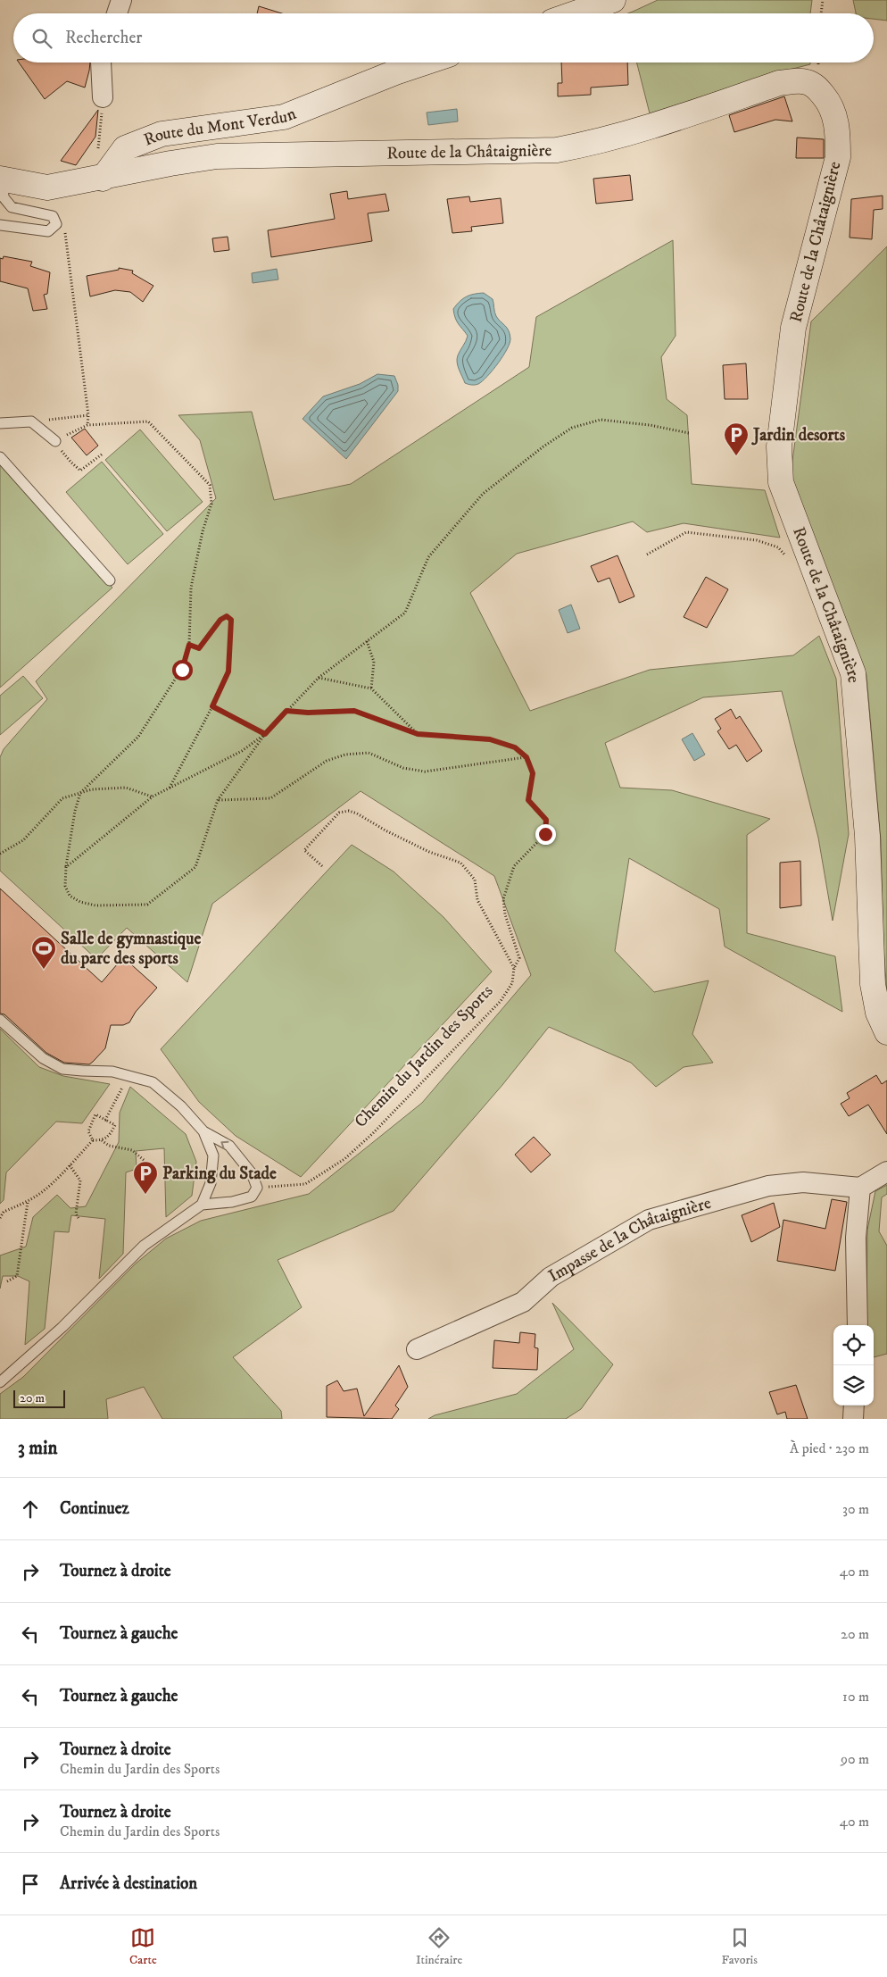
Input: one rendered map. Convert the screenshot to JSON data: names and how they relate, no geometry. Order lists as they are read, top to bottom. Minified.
{"streets":{"street":["Route du Mont Verdun","Route de la Châtaignière","Impasse de la Châtaignière"],"path":["Chemin du Jardin des Sports"]},"crossings":[["Route du Mont Verdun","Route de la Châtaignière"]],"places":{"parking":["Jardin desorts","Parking du Stade"],"sports":["Salle de gymnastique du parc des sports"]},"scale_bar":"20 m","page":{"search":"Rechercher","scale":"20 m","heading":["3 min","À pied · 230 m"],"list":[["Continuez","30 m"],["Tournez à droite","40 m"],["Tournez à gauche","20 m"],["Tournez à gauche","10 m"],["Tournez à droite","Chemin du Jardin des Sports","90 m"],["Tournez à droite","Chemin du Jardin des Sports","40 m"],"Arrivée à destination"],"nav":["Carte","Itinéraire","Favoris"]}}
